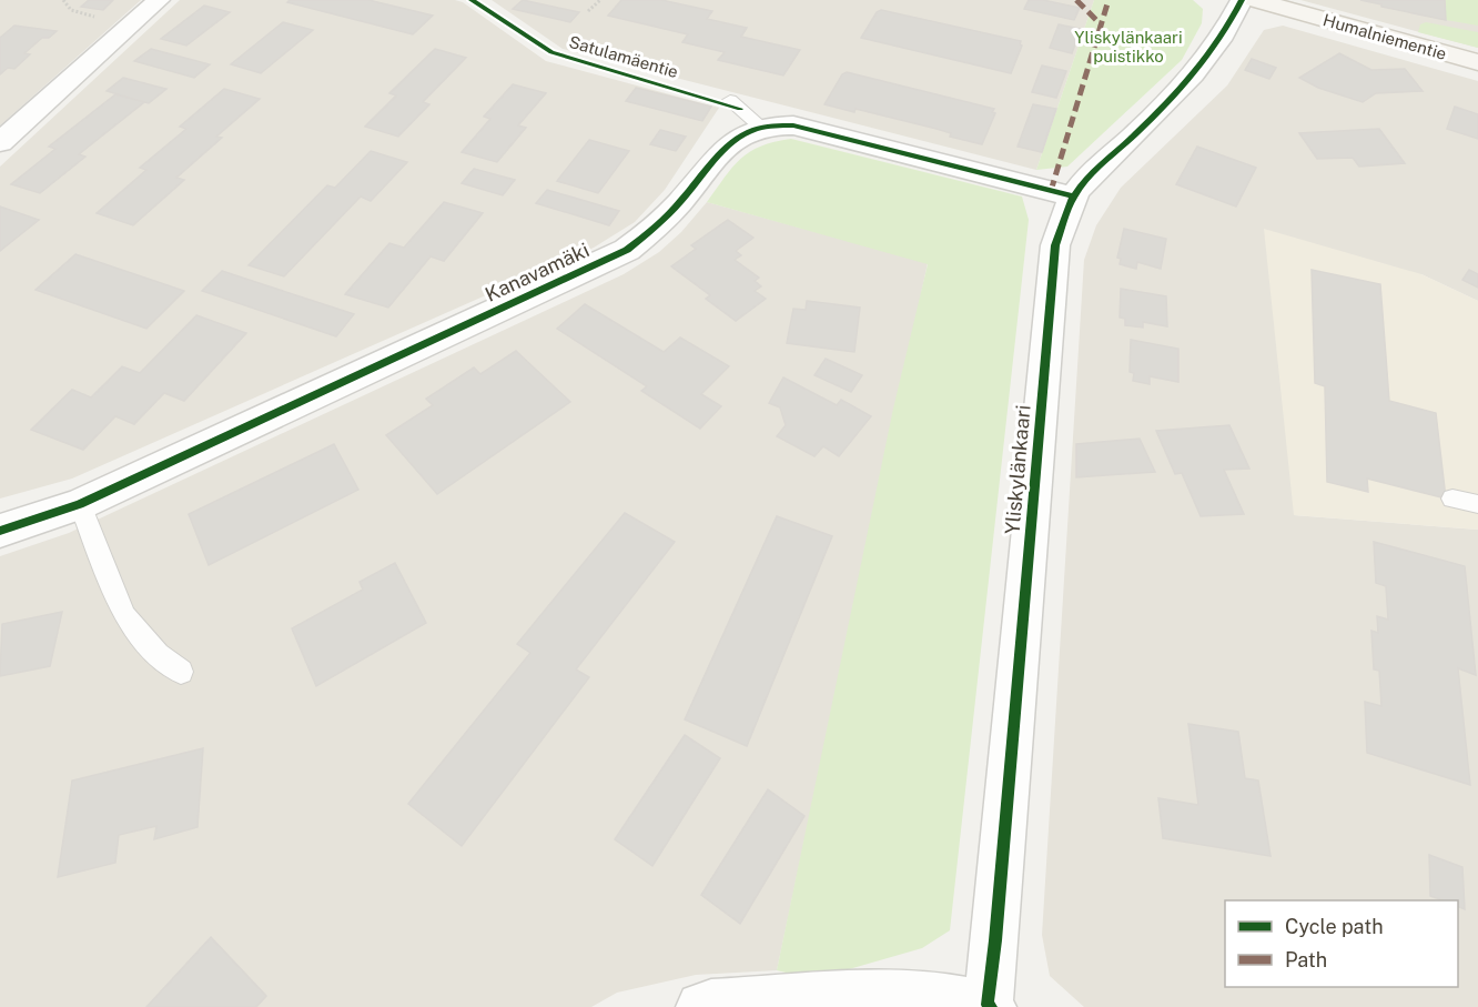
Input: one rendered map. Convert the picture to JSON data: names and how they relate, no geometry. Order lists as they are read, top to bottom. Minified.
{"streets":{"street":["Humalniementie","Kanavamäki","Yliskylänkaari"],"cycle path":["Satulamäentie"]},"crossings":[["Kanavamäki","Yliskylänkaari"]],"parks":["Yliskylänkaari puistikko"],"legend":["Cycle path","Path"]}
